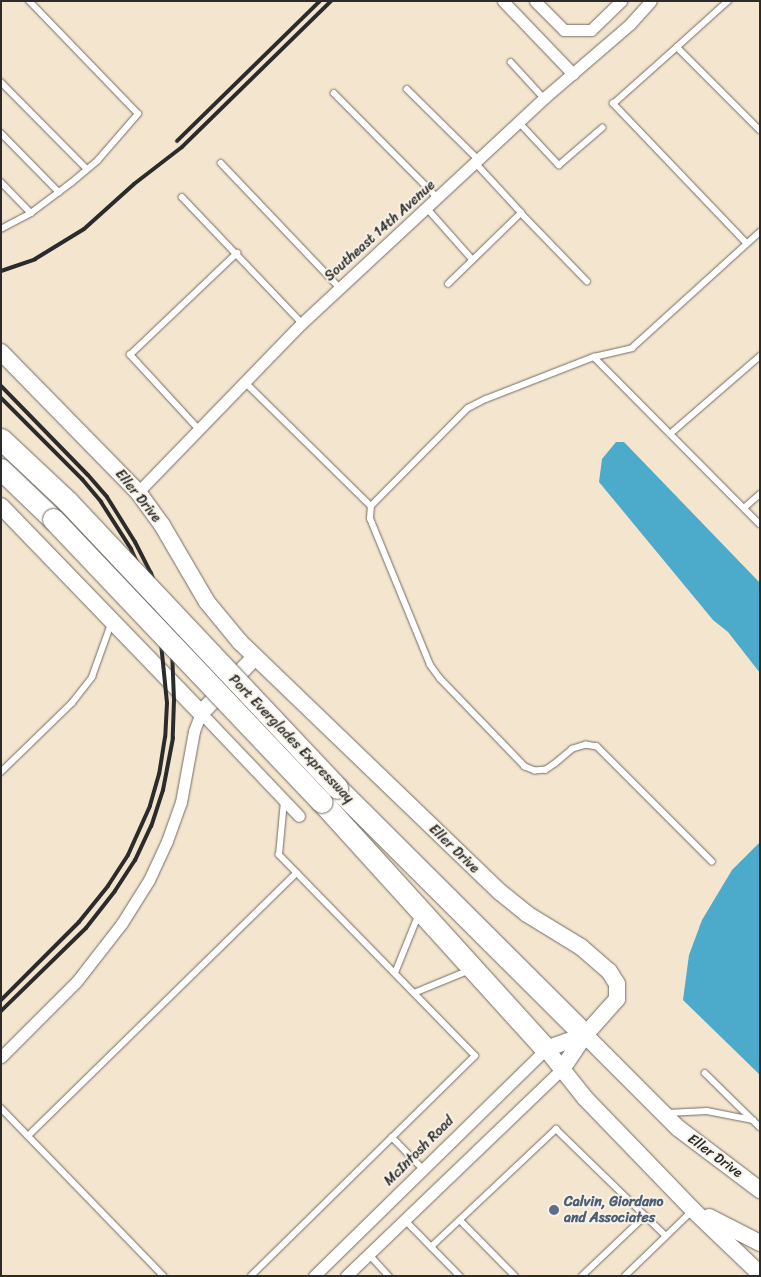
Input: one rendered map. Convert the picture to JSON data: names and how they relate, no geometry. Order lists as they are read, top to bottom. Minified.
{"streets":{"highway":["Port Everglades Expressway"],"street":["Southeast 14th Avenue","Eller Drive","McIntosh Road"]},"crossings":[["Southeast 14th Avenue","Eller Drive"],["Eller Drive","Port Everglades Expressway"],["Eller Drive","McIntosh Road"],["Port Everglades Expressway","McIntosh Road"]],"places":["Calvin, Giordano and Associates"]}
